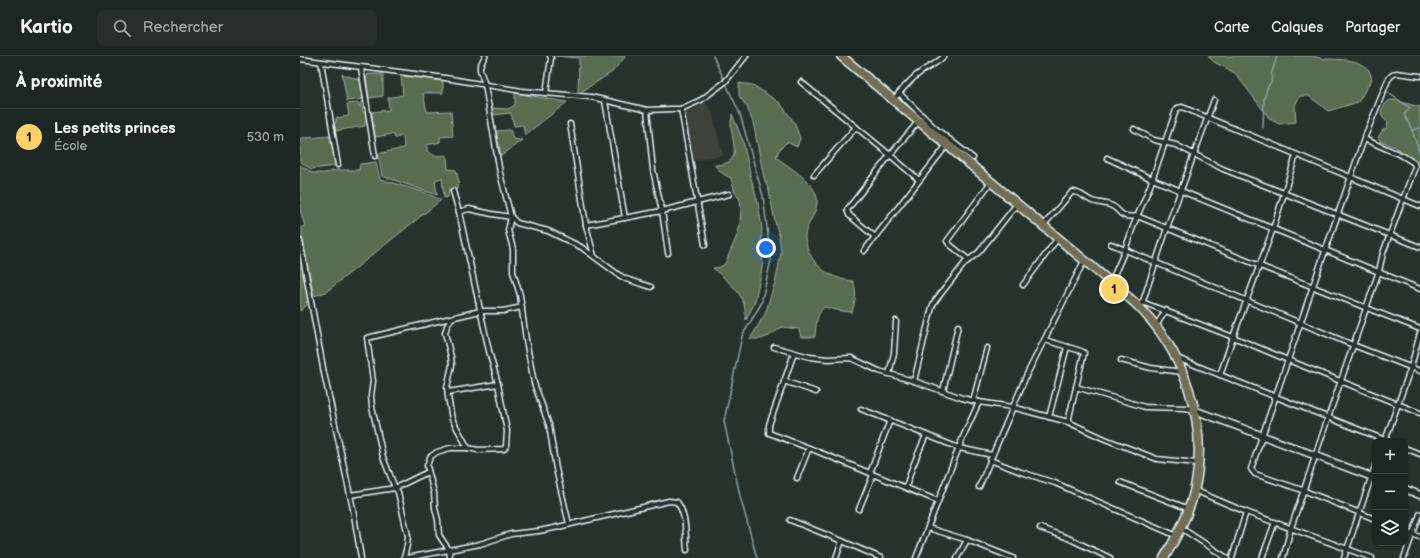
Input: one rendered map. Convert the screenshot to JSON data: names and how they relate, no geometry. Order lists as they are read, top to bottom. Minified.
{"page":{"header":"Kartio","search":"Rechercher","nav":["Carte","Calques","Partager"],"heading":"À proximité","list":[{"mark":"1","name":"Les petits princes","note":"École","value":"530 m"}],"pins":"1","map_buttons":["+","−"]}}
